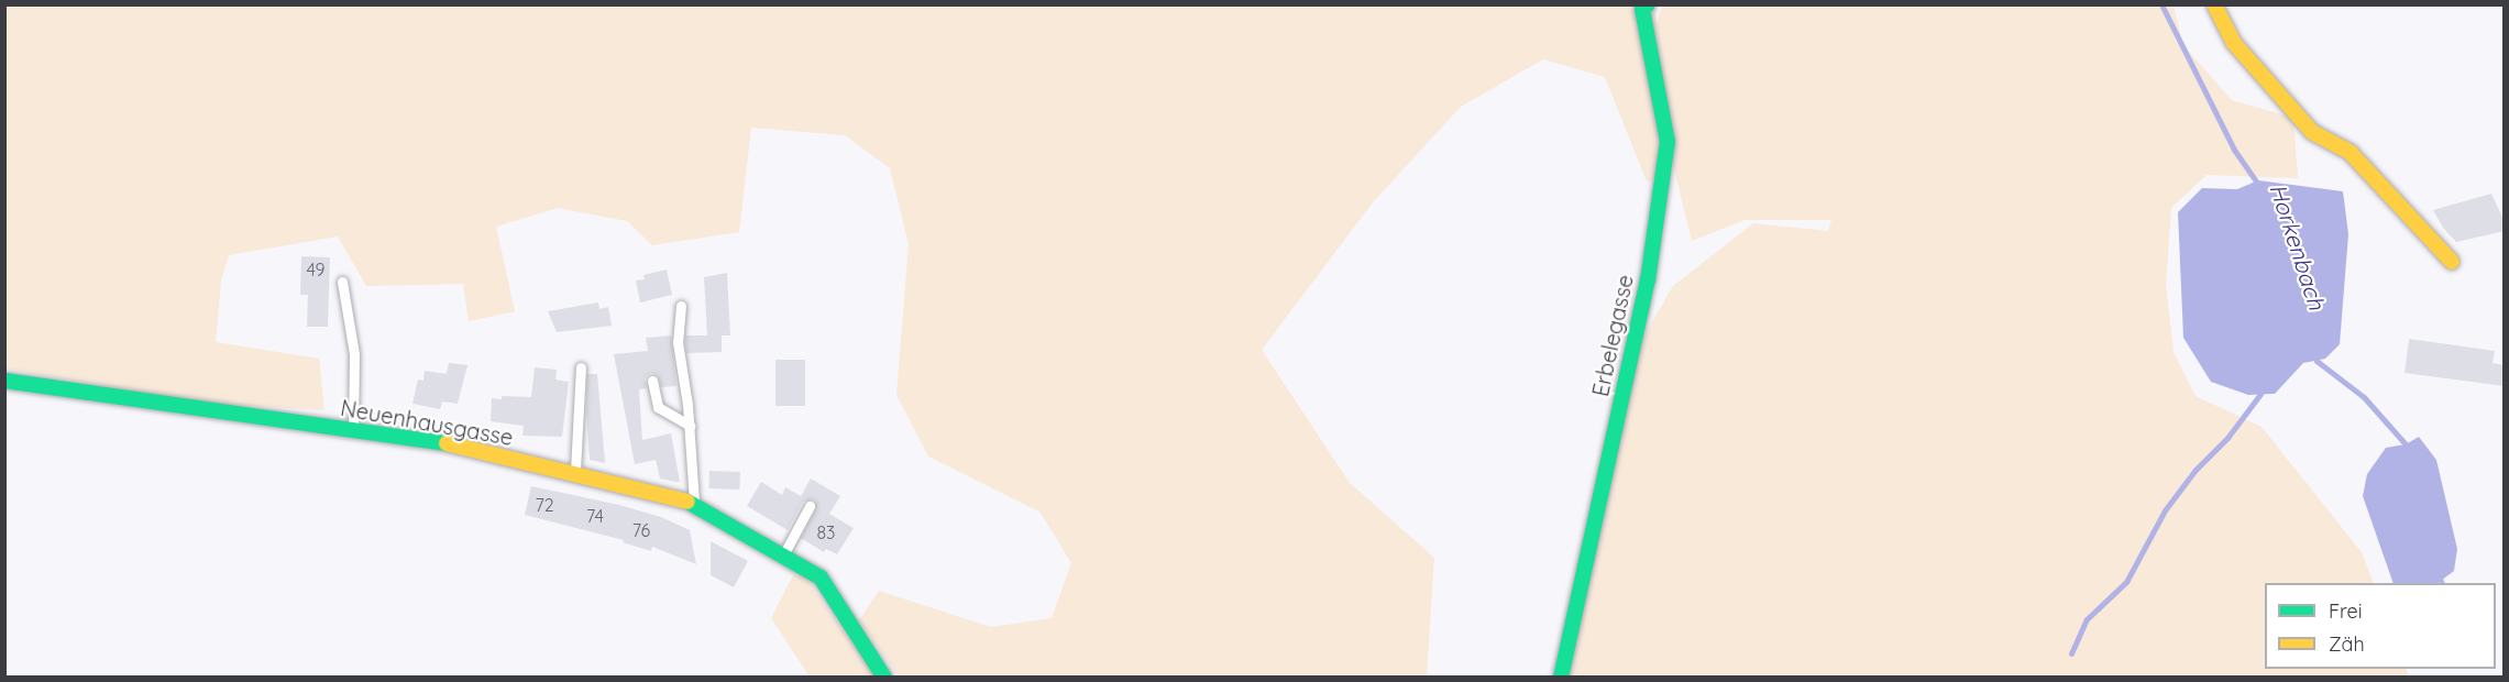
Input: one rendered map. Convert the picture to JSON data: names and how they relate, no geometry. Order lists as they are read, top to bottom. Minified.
{"streets":{"street":["Erbelegasse","Neuenhausgasse"]},"water":["Horkenbach"],"house_numbers":["49","72","74","76","83"],"legend":["Frei","Zäh"]}
